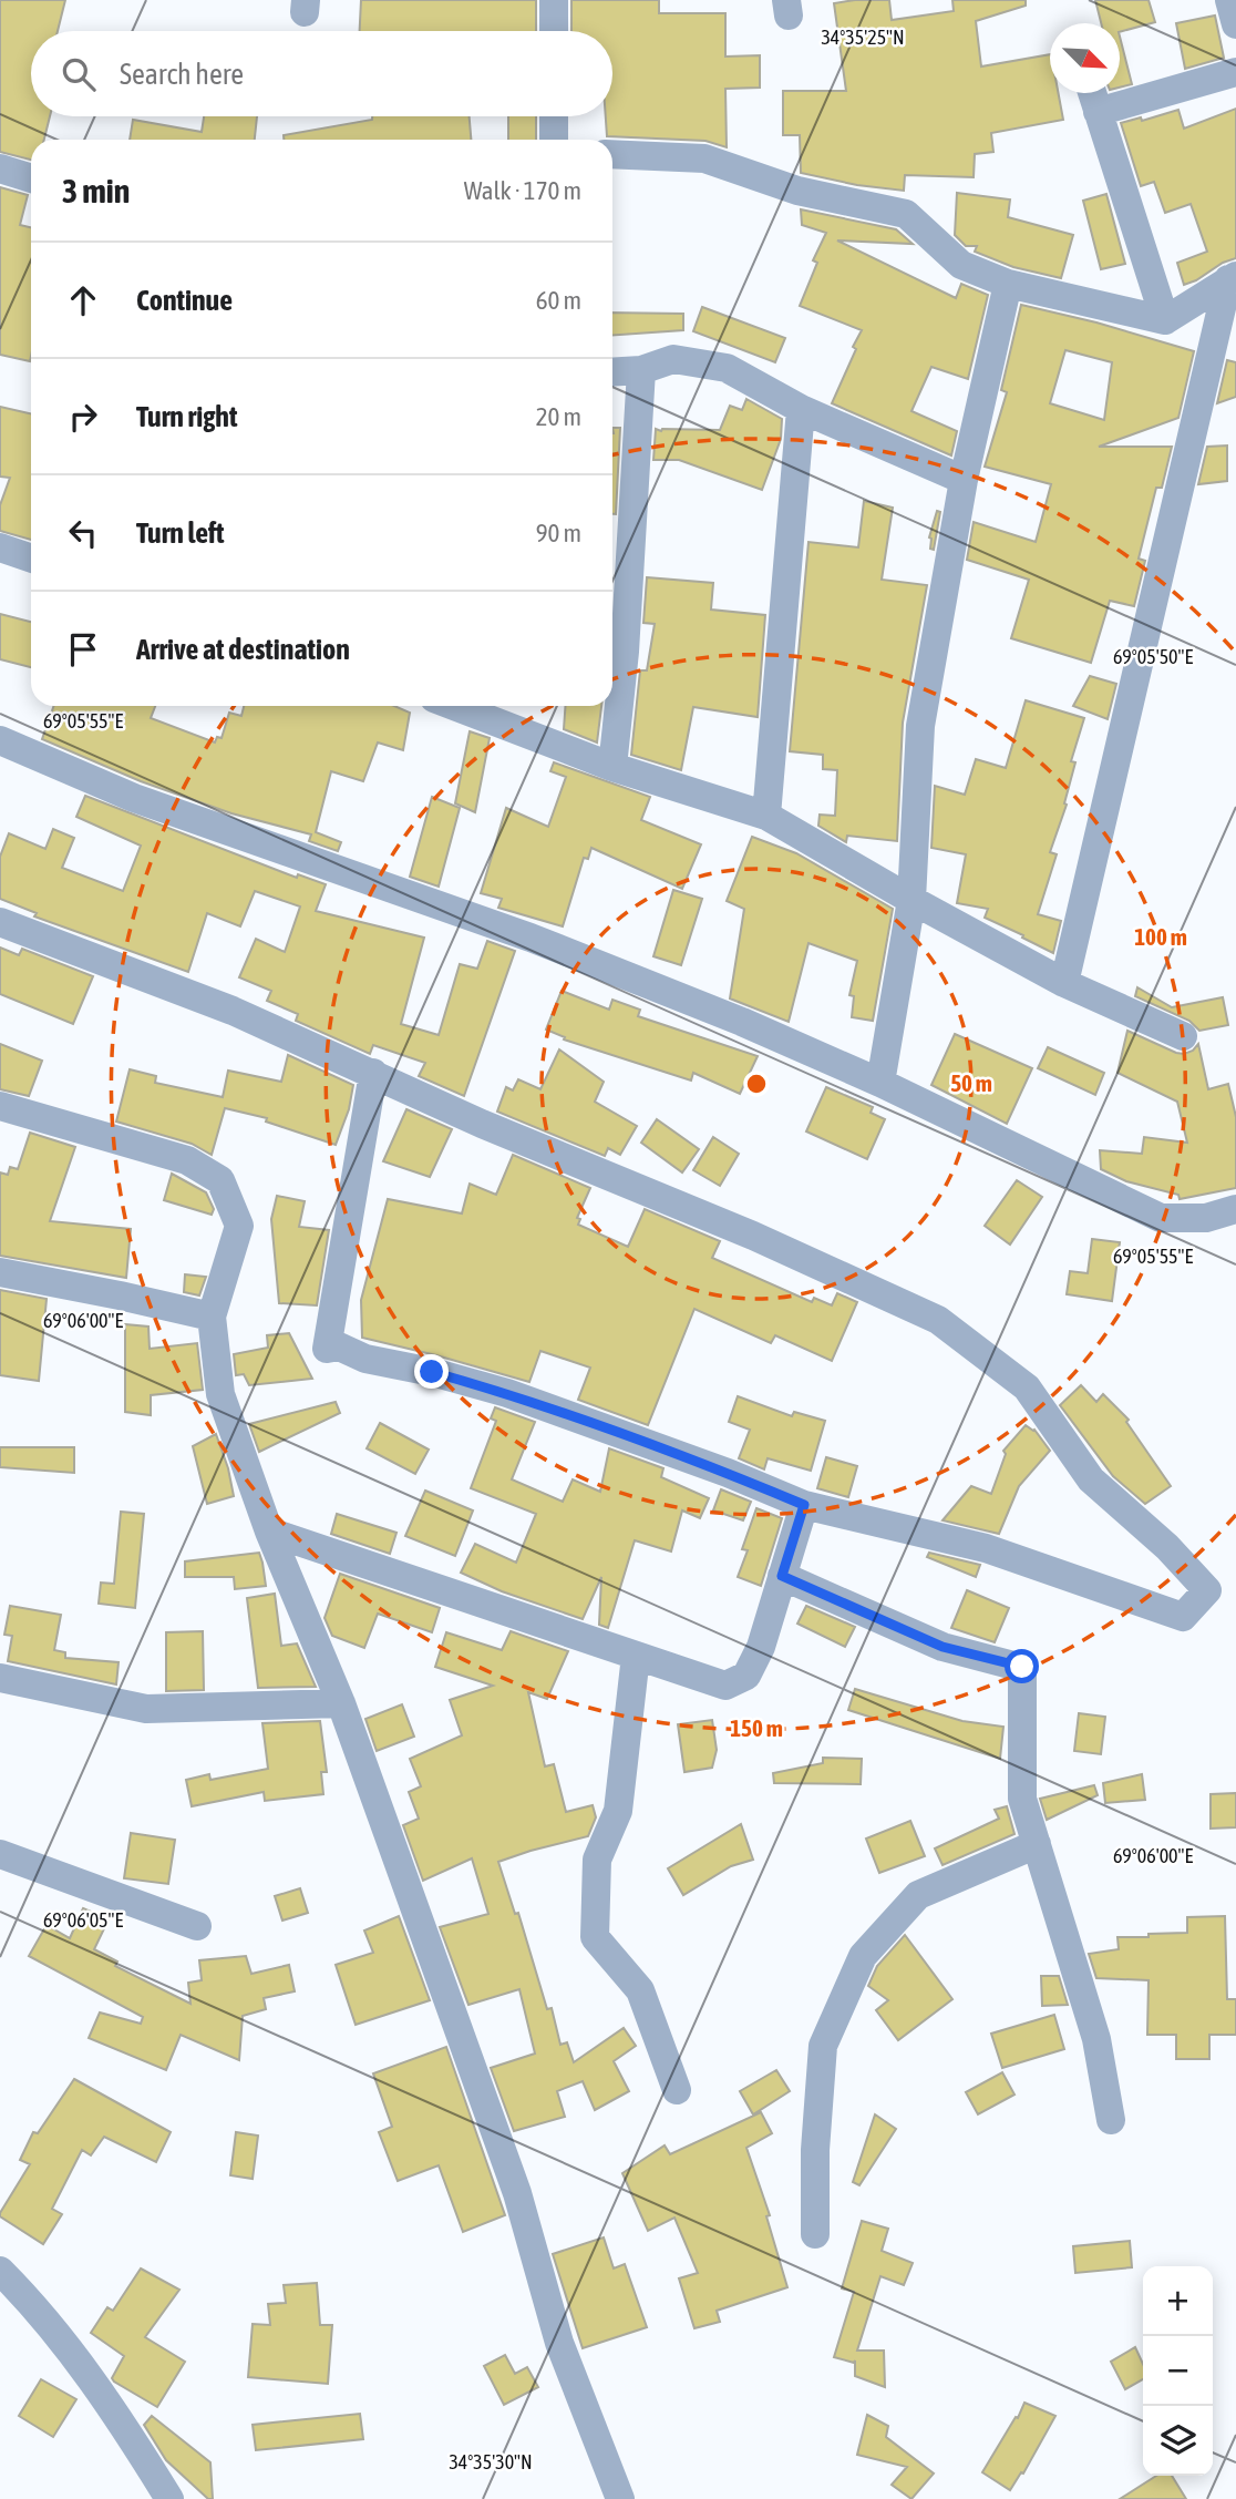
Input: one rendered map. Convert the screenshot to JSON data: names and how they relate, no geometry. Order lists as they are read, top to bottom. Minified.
{"north":"bottom right","page":{"search":"Search here","heading":["3 min","Walk · 170 m"],"list":[["Continue","60 m"],["Turn right","20 m"],["Turn left","90 m"],"Arrive at destination"],"map_buttons":["+","−"]},"coordinates":["34°35'25\"N","69°05'50\"E","69°05'55\"E","69°06'00\"E","69°06'05\"E","34°35'30\"N"],"rings":["100 m","50 m","150 m"]}
